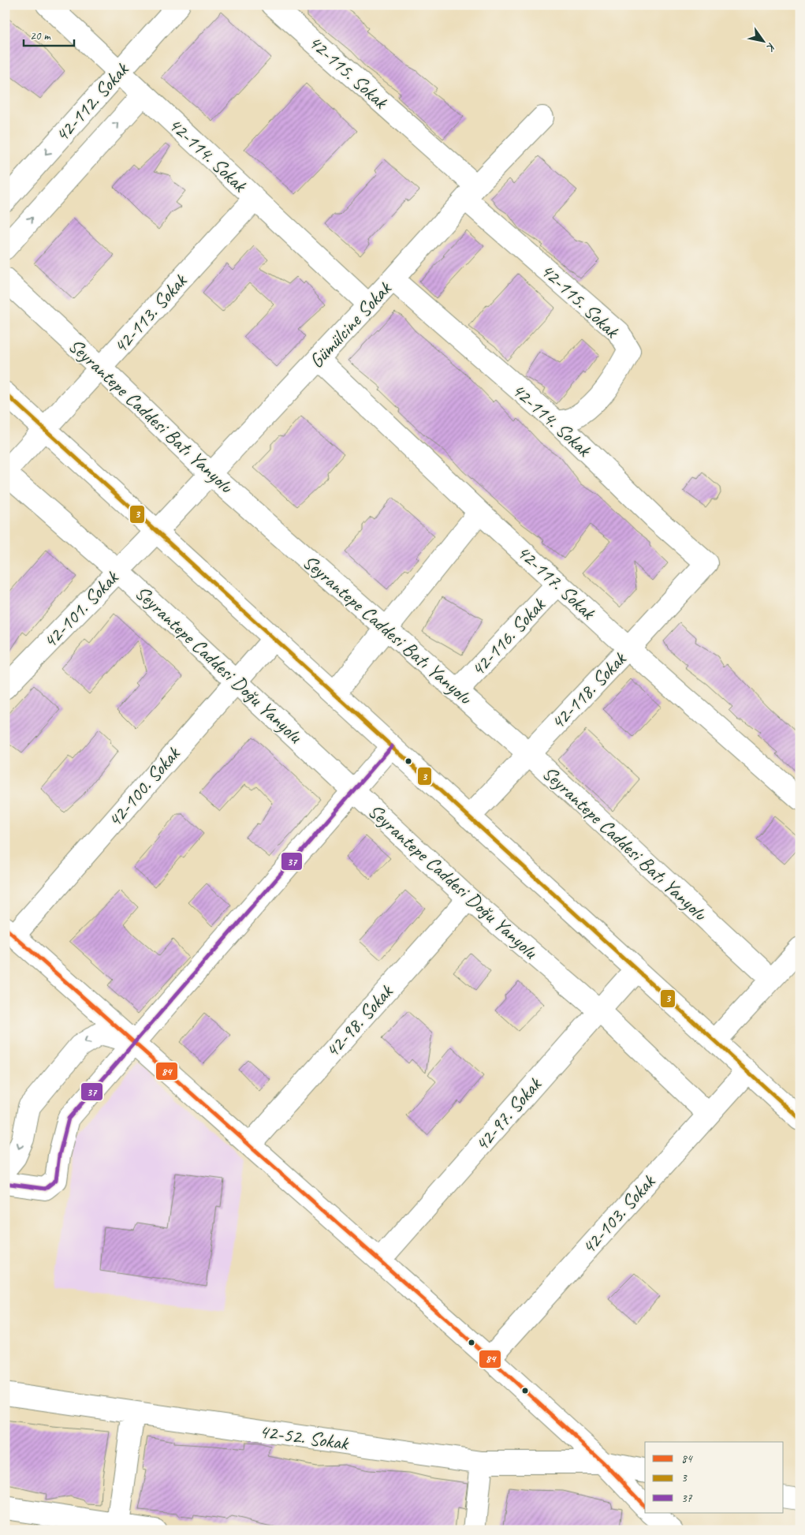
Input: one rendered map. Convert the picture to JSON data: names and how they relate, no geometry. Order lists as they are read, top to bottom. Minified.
{"streets":{"street":["42-115. Sokak","42-112. Sokak","42-114. Sokak","42-113. Sokak","Gümülcine Sokak","Seyrantepe Caddesi Batı Yanyolu","42-117. Sokak","42-101. Sokak","42-116. Sokak","Seyrantepe Caddesi Doğu Yanyolu","42-118. Sokak","42-100. Sokak","42-98. Sokak","42-97. Sokak","42-103. Sokak","42-52. Sokak"]},"crossings":[["42-115. Sokak","42-114. Sokak"],["42-115. Sokak","Gümülcine Sokak"],["42-112. Sokak","42-114. Sokak"],["42-114. Sokak","42-113. Sokak"],["42-114. Sokak","Gümülcine Sokak"],["42-114. Sokak","42-118. Sokak"],["42-113. Sokak","Seyrantepe Caddesi Batı Yanyolu"],["42-113. Sokak","Seyrantepe Caddesi Doğu Yanyolu"],["Gümülcine Sokak","Seyrantepe Caddesi Batı Yanyolu"],["Gümülcine Sokak","42-117. Sokak"],["Gümülcine Sokak","42-101. Sokak"],["Seyrantepe Caddesi Batı Yanyolu","42-116. Sokak"],["Seyrantepe Caddesi Batı Yanyolu","42-118. Sokak"],["42-117. Sokak","42-116. Sokak"],["42-117. Sokak","42-118. Sokak"],["42-101. Sokak","Seyrantepe Caddesi Doğu Yanyolu"],["Seyrantepe Caddesi Doğu Yanyolu","42-100. Sokak"],["Seyrantepe Caddesi Doğu Yanyolu","42-98. Sokak"],["Seyrantepe Caddesi Doğu Yanyolu","42-97. Sokak"],["Seyrantepe Caddesi Doğu Yanyolu","42-103. Sokak"]],"lines":["transit line 3","transit line 37","transit line 84"],"legend":["84","3","37"],"scale_bar":"20 m","north":"bottom right"}
